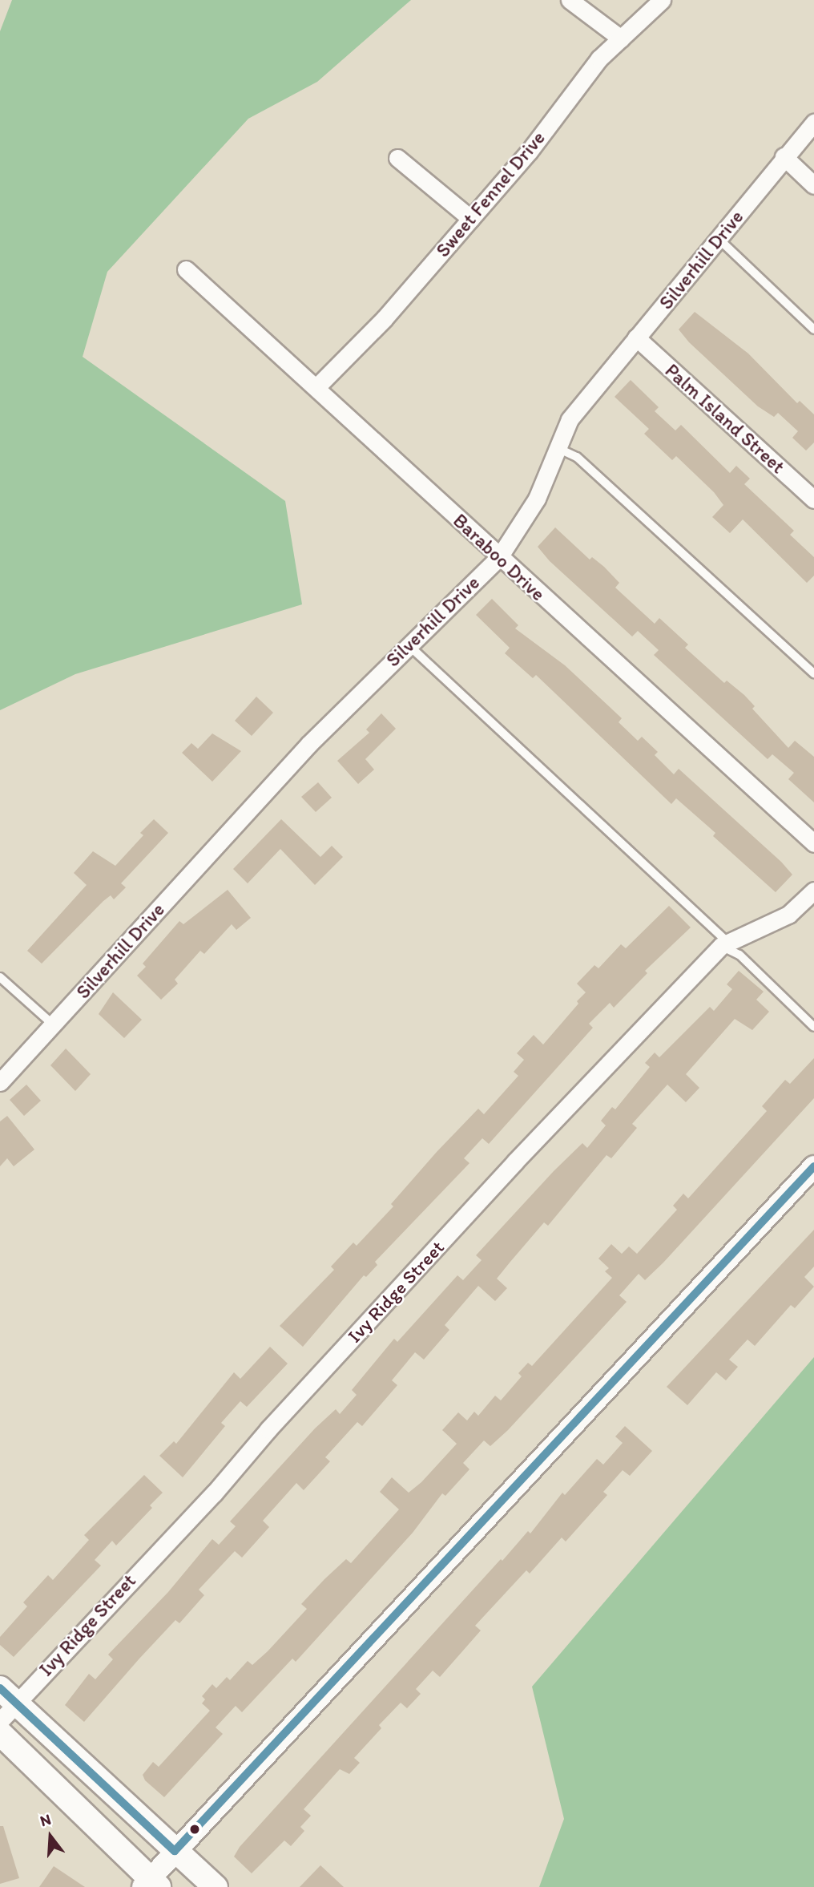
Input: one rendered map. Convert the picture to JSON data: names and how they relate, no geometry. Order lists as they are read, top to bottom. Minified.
{"streets":{"street":["Sweet Fennel Drive","Silverhill Drive","Palm Island Street","Baraboo Drive","Ivy Ridge Street"]},"crossings":[["Sweet Fennel Drive","Baraboo Drive"],["Silverhill Drive","Palm Island Street"],["Silverhill Drive","Baraboo Drive"]],"north":"top"}
